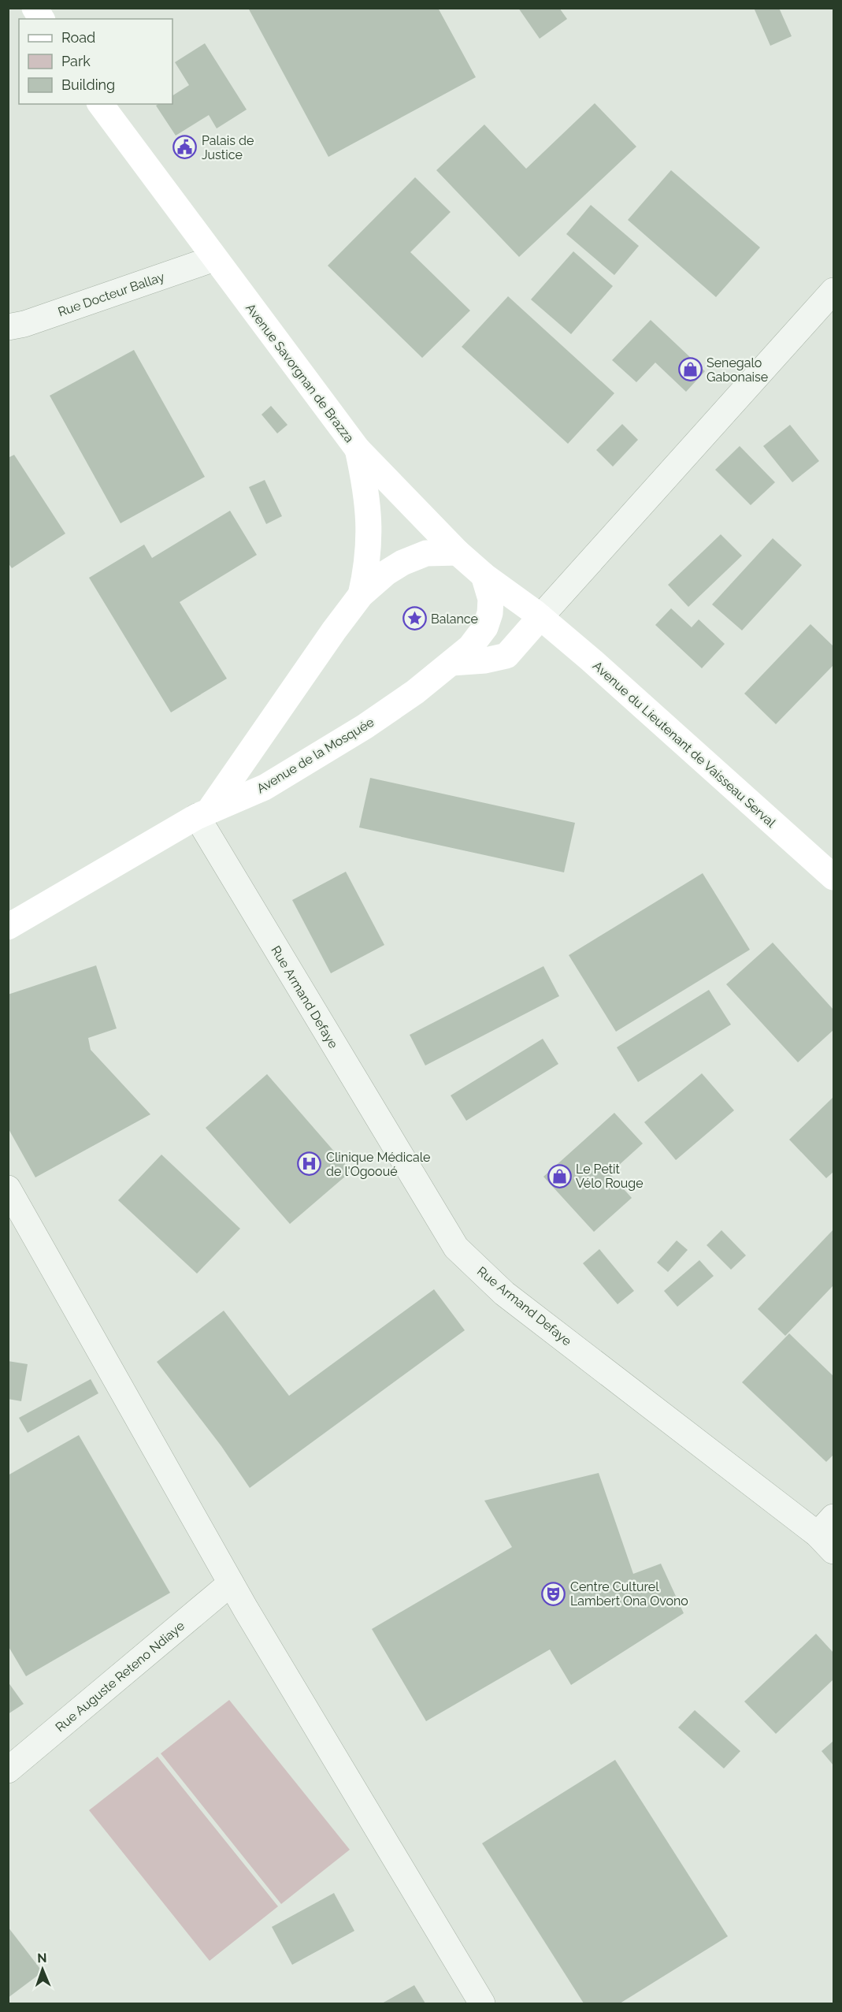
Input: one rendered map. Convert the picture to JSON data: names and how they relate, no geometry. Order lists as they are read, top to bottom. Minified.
{"streets":{"street":["Rue Docteur Ballay","Avenue Savorgnan de Brazza","Avenue du Lieutenant de Vaisseau Serval","Avenue de la Mosquée","Rue Armand Defaye","Rue Auguste Reteno Ndiaye"]},"crossings":[["Rue Docteur Ballay","Avenue Savorgnan de Brazza"],["Avenue Savorgnan de Brazza","Avenue du Lieutenant de Vaisseau Serval"],["Avenue Savorgnan de Brazza","Avenue de la Mosquée"],["Avenue de la Mosquée","Rue Armand Defaye"]],"places":{"public building":["Palais de Justice"],"shop":["Senegalo Gabonaise","Le Petit Vélo Rouge"],"place":["Balance"],"hospital":["Clinique Médicale de l'Ogooué"],"theatre":["Centre Culturel Lambert Ona Ovono"]},"legend":["Road","Park","Building"],"north":"top"}
